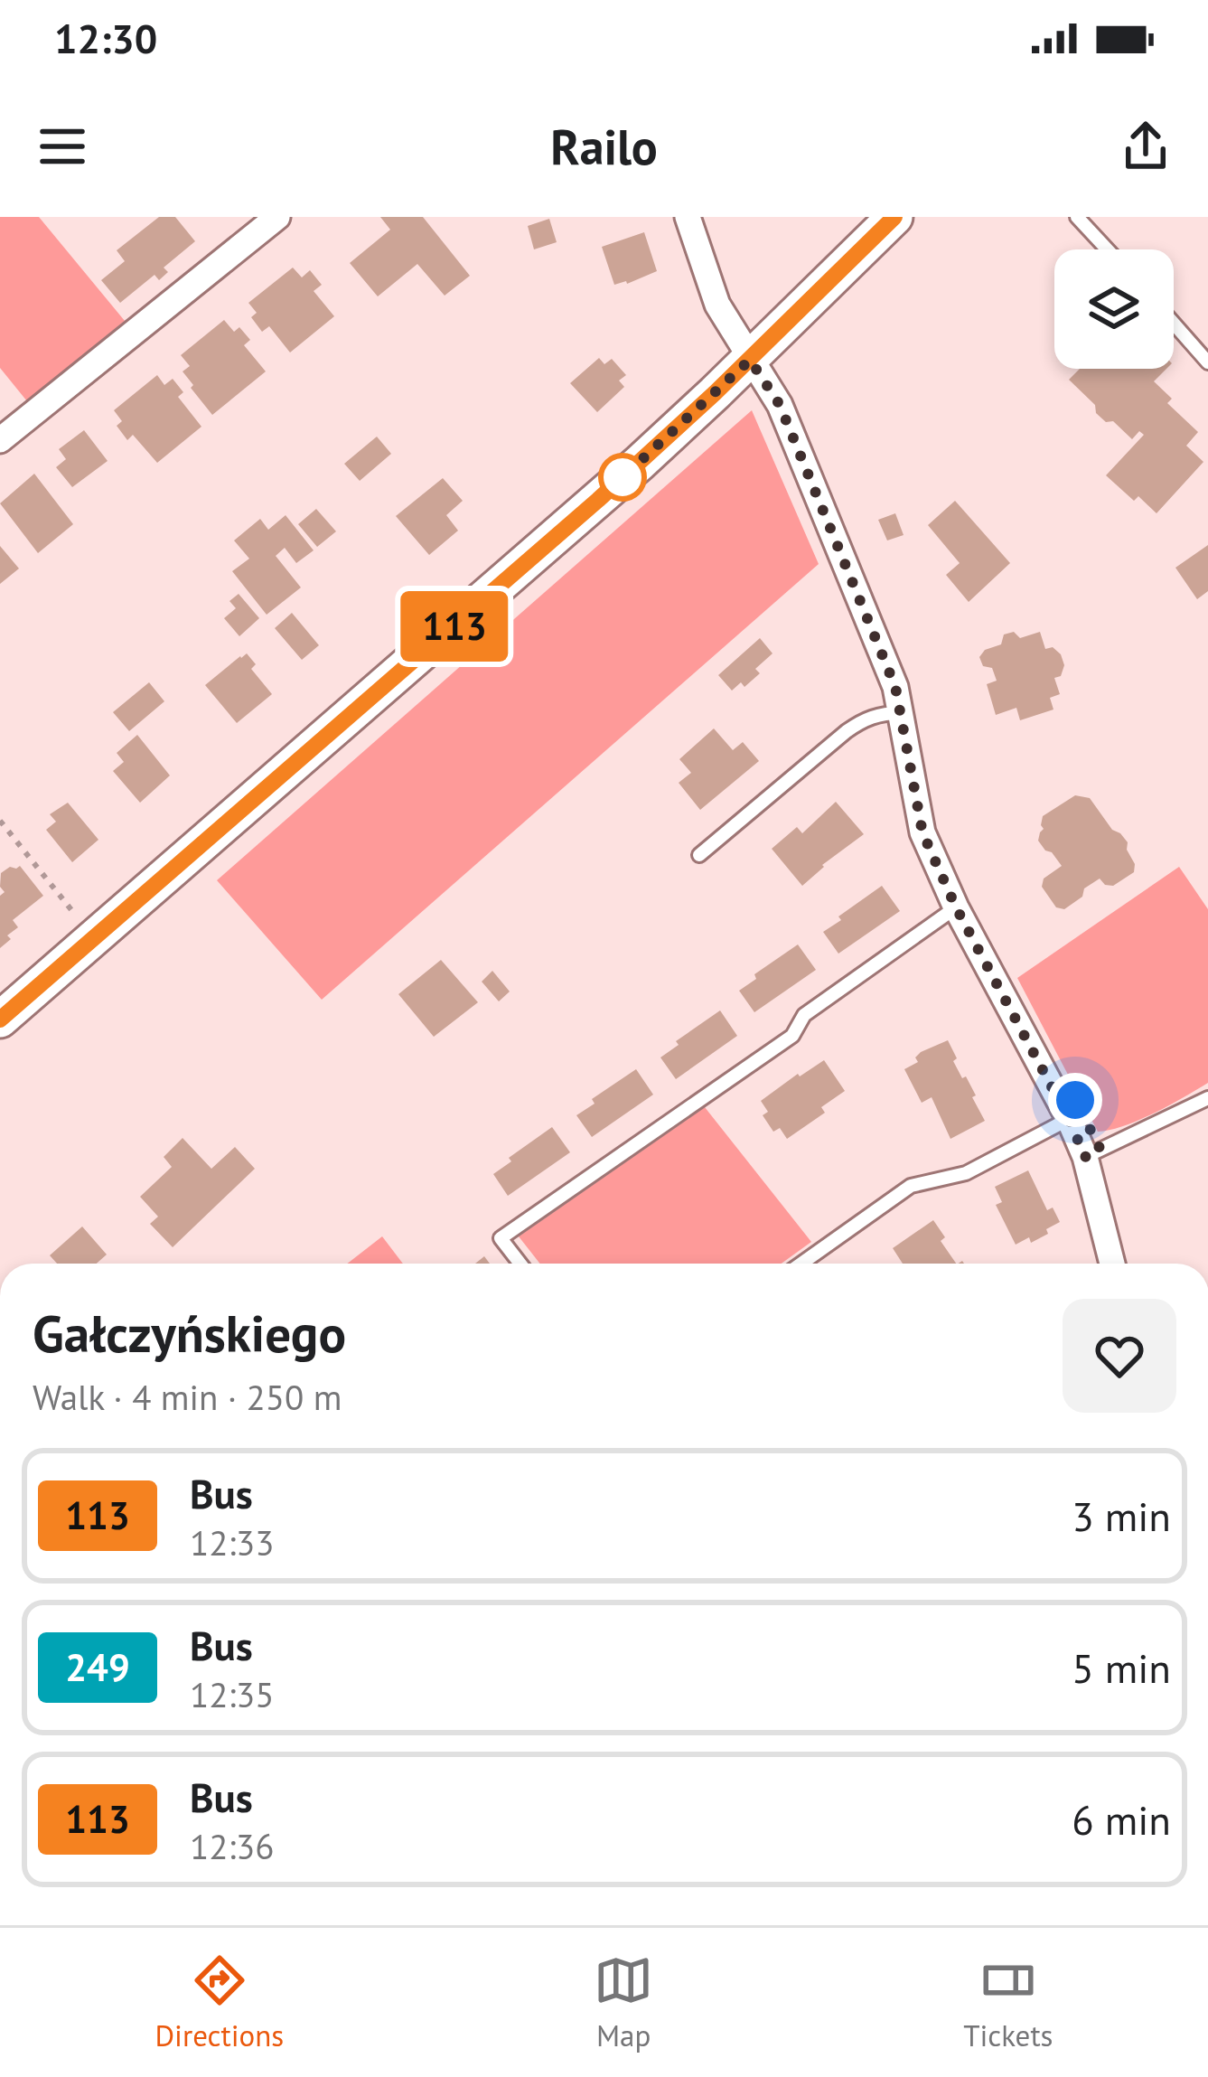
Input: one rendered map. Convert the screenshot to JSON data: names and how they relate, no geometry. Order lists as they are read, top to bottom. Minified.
{"lines":["bus line 113"],"page":{"status":"12:30","header":"Railo","on_map":"113","heading":["Gałczyńskiego","Walk · 4 min · 250 m"],"list":[{"mark":"113","name":"Bus","note":"12:33","value":"3 min"},{"mark":"249","name":"Bus","note":"12:35","value":"5 min"},{"mark":"113","name":"Bus","note":"12:36","value":"6 min"}],"tabs":["Directions","Map","Tickets"]}}
